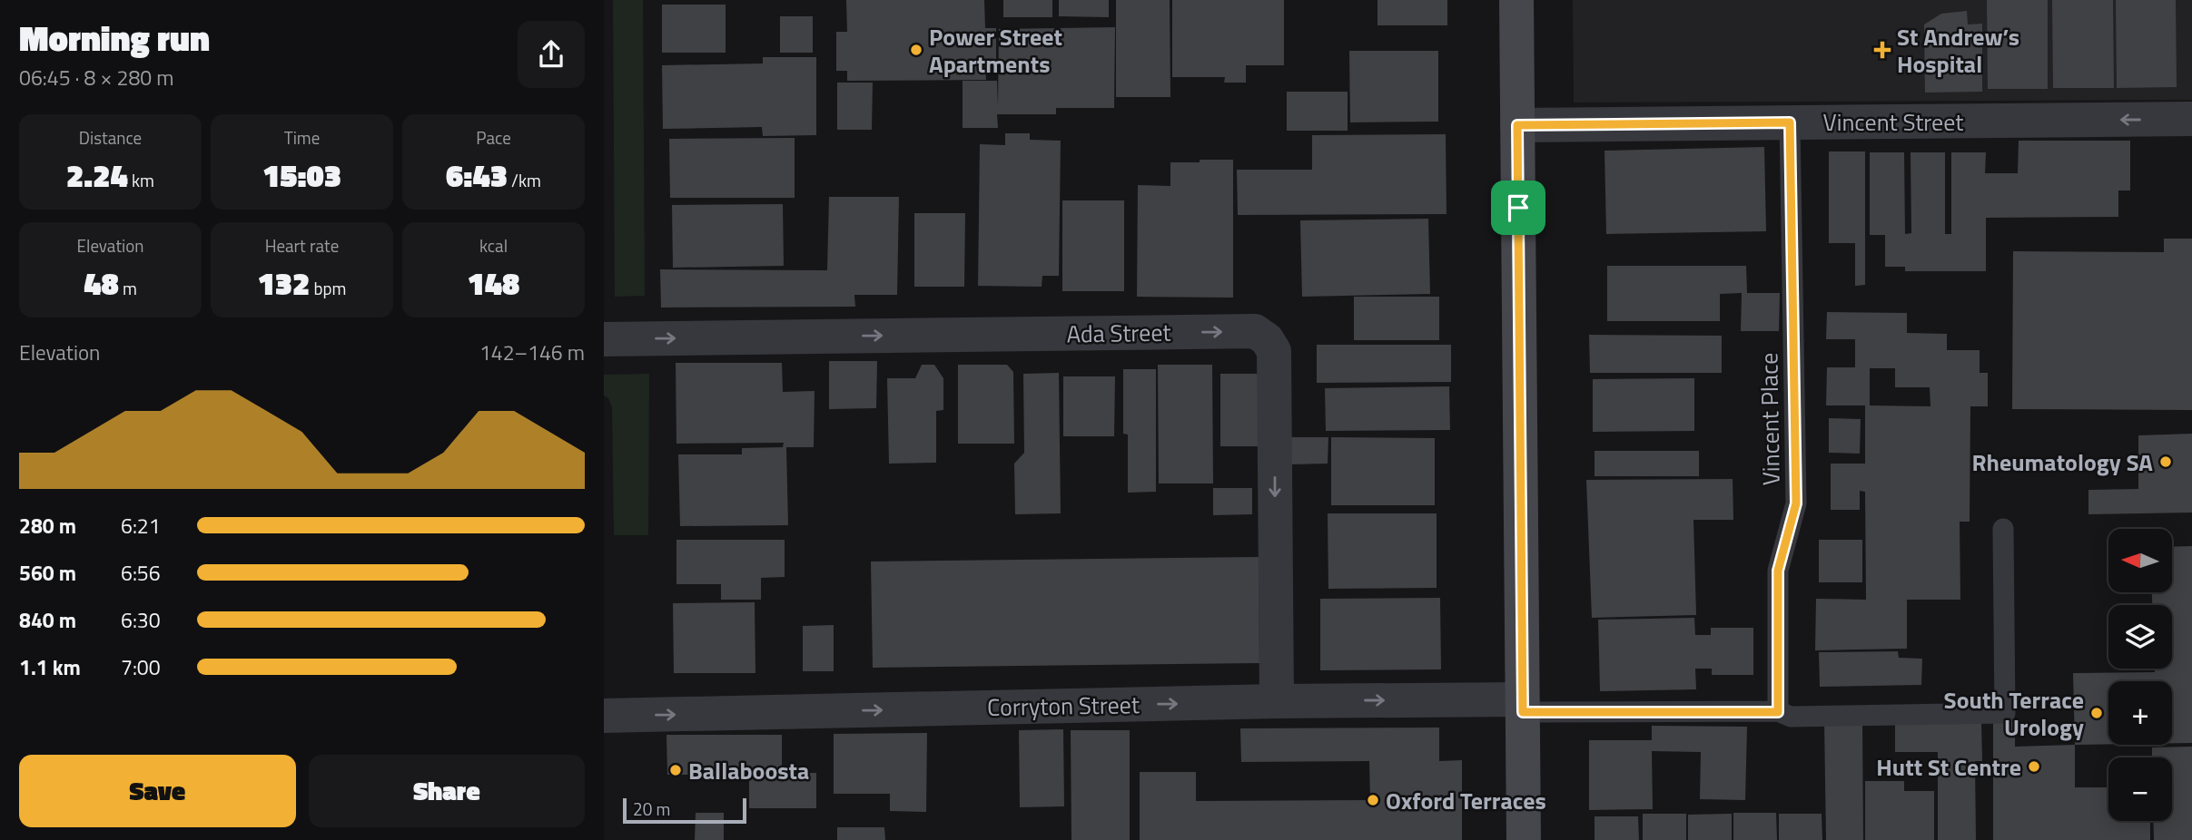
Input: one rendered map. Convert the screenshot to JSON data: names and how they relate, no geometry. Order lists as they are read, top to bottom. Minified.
{"streets":{"street":["Vincent Street","Ada Street","Corryton Street"],"lane":["Vincent Place"]},"crossings":[["Vincent Street","Vincent Place"],["Ada Street","Corryton Street"]],"one_way":["Vincent Street","Corryton Street"],"places":{"other":["Power Street Apartments","Rheumatology SA","South Terrace Urology","Hutt St Centre","Ballaboosta","Oxford Terraces"],"health":["St Andrew’s Hospital"]},"scale_bar":"20 m","north":"left","page":{"heading":["Morning run","06:45 · 8 × 280 m"],"stats":[["Distance","2.24 km"],["Time","15:03"],["Pace","6:43 /km"],["Elevation","48 m"],["Heart rate","132 bpm"],["kcal","148"]],"chart":["Elevation","142–146 m"],"list":[{"name":"280 m","note":"6:21"},{"name":"560 m","note":"6:56"},{"name":"840 m","note":"6:30"},{"name":"1.1 km","note":"7:00"}],"map_buttons":["+","−"],"buttons":["Save","Share"],"scale":"20 m"}}
